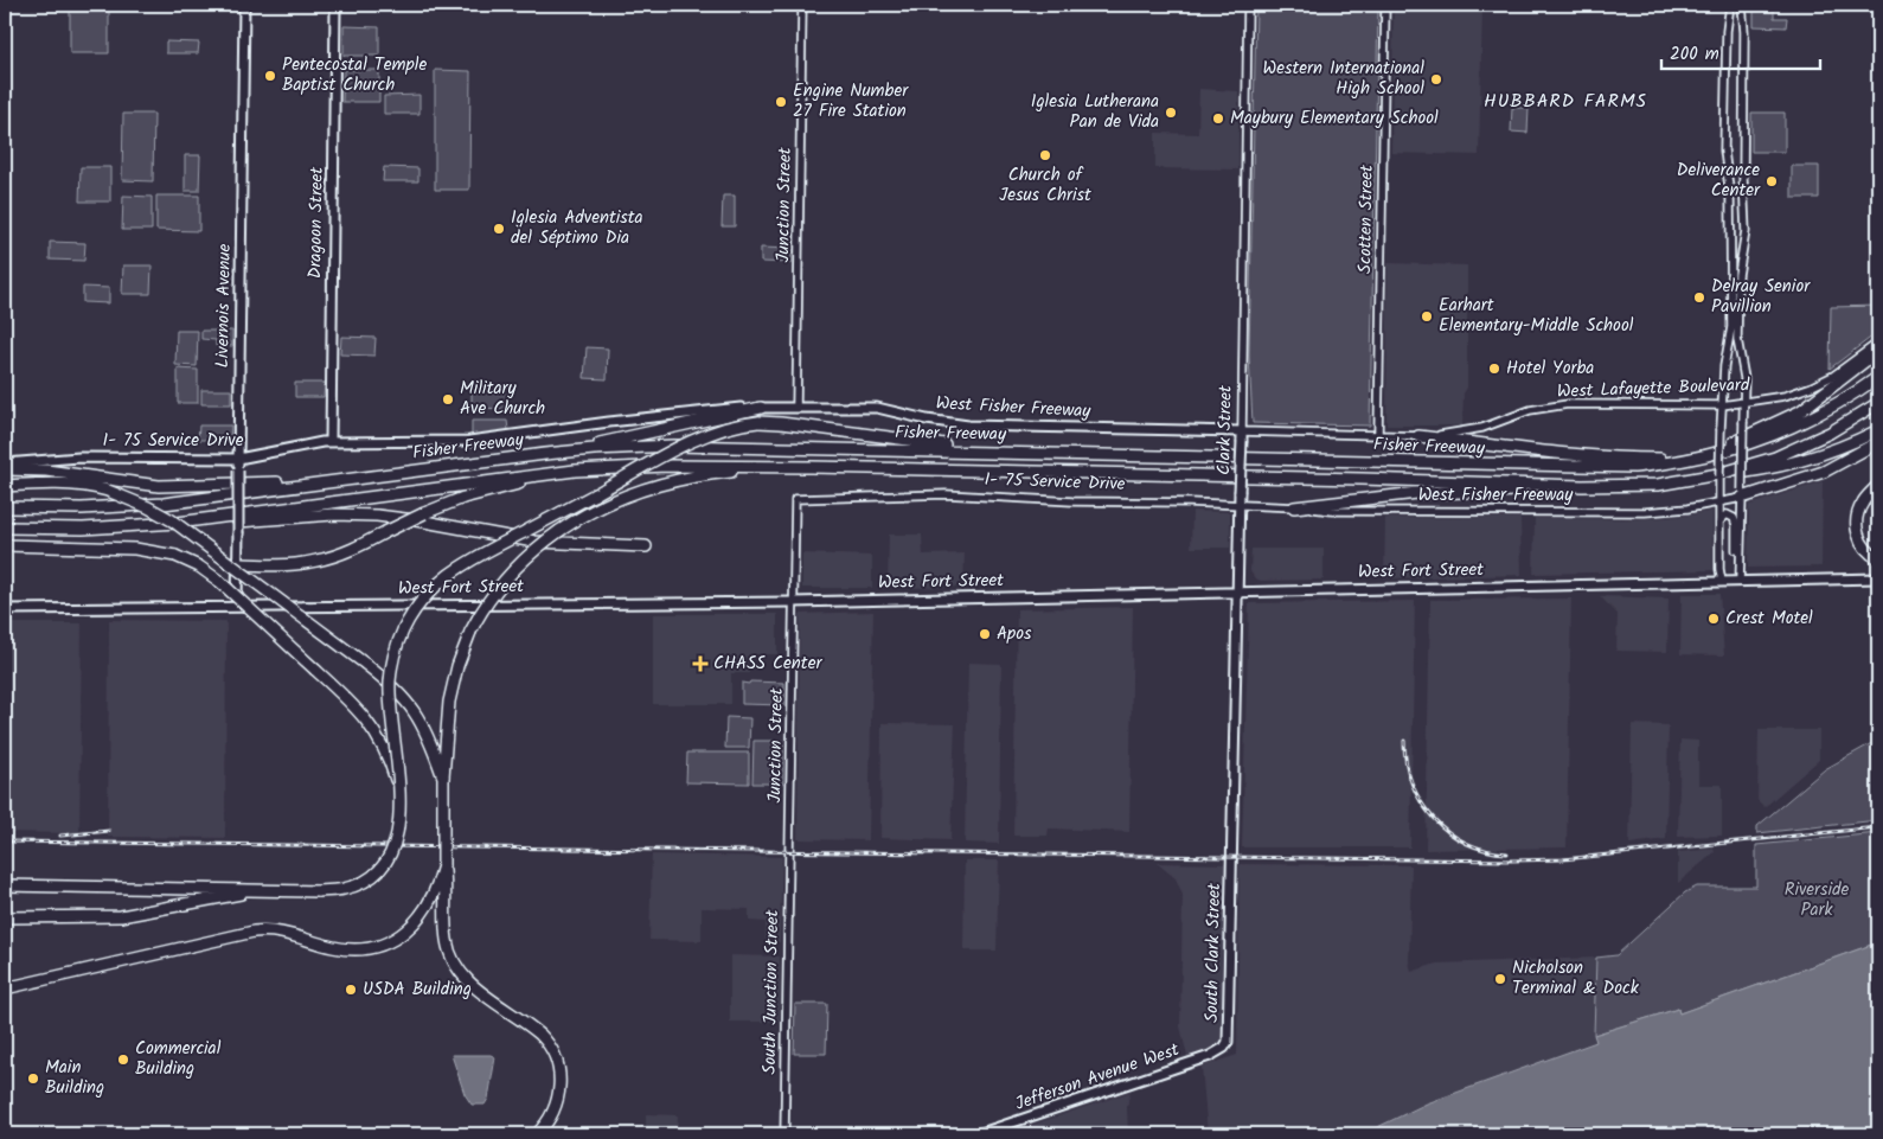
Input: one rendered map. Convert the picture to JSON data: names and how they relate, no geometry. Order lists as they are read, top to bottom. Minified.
{"streets":{"highway":["Fisher Freeway"],"main road":["Dragoon Street","Livernois Avenue","West Fisher Freeway","Clark Street","I- 75 Service Drive","West Fort Street","South Clark Street","Jefferson Avenue West"],"street":["Junction Street","Scotten Street","West Lafayette Boulevard","South Junction Street"]},"crossings":[["Junction Street","West Fisher Freeway"],["Junction Street","I- 75 Service Drive"],["Junction Street","West Fort Street"],["Junction Street","South Junction Street"],["Scotten Street","West Fisher Freeway"],["Dragoon Street","I- 75 Service Drive"],["Livernois Avenue","I- 75 Service Drive"],["Livernois Avenue","West Fort Street"],["West Lafayette Boulevard","West Fisher Freeway"],["West Fisher Freeway","Clark Street"],["West Fisher Freeway","I- 75 Service Drive"],["Clark Street","West Fort Street"],["Clark Street","South Clark Street"],["South Clark Street","Jefferson Avenue West"]],"districts":["HUBBARD FARMS"],"parks":["Riverside Park"],"places":{"other":["Pentecostal Temple Baptist Church","Western International High School","Engine Number 27 Fire Station","Iglesia Lutherana Pan de Vida","Maybury Elementary School","Church of Jesus Christ","Deliverance Center","Iglesia Adventista del Séptimo Dia","Delray Senior Pavillion","Earhart Elementary-Middle School","Hotel Yorba","Military Ave Church","Crest Motel","Apos","Nicholson Terminal & Dock","USDA Building","Commercial Building","Main Building"],"health":["CHASS Center"]},"scale_bar":"200 m"}
